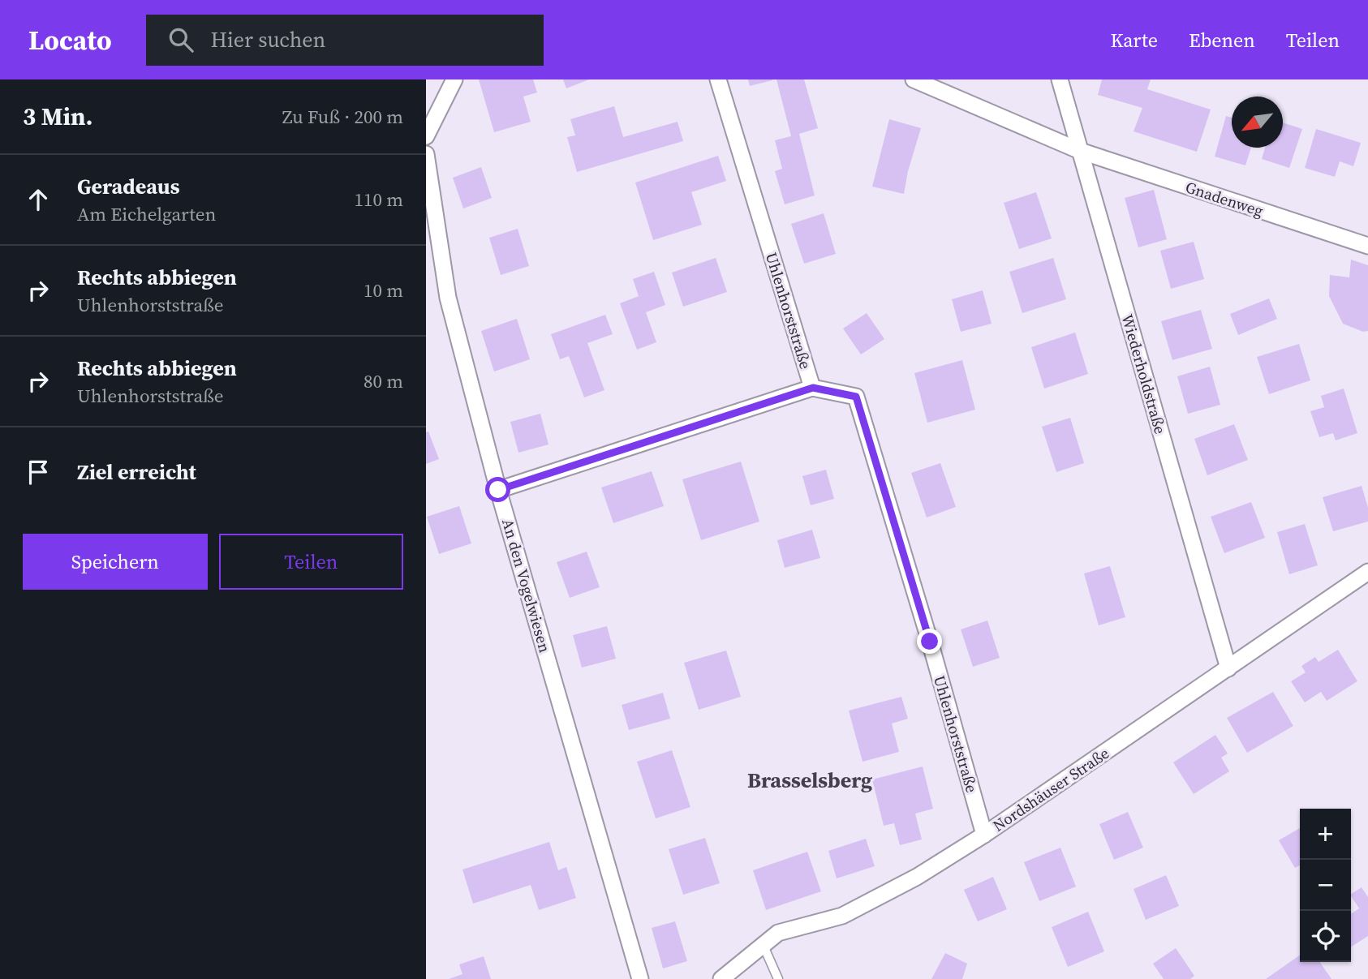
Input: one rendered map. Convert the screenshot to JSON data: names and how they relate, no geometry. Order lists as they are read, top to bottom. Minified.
{"streets":{"street":["Gnadenweg","Uhlenhorststraße","Wiederholdstraße","An den Vogelwiesen","Nordshäuser Straße"]},"crossings":[["Gnadenweg","Wiederholdstraße"],["Uhlenhorststraße","Nordshäuser Straße"],["Wiederholdstraße","Nordshäuser Straße"]],"districts":["Brasselsberg"],"north":"bottom left","page":{"header":"Locato","search":"Hier suchen","nav":["Karte","Ebenen","Teilen"],"heading":["3 Min.","Zu Fuß · 200 m"],"list":[["Geradeaus","Am Eichelgarten","110 m"],["Rechts abbiegen","Uhlenhorststraße","10 m"],["Rechts abbiegen","Uhlenhorststraße","80 m"],"Ziel erreicht"],"buttons":["Speichern","Teilen"],"map_buttons":["+","−"]}}
